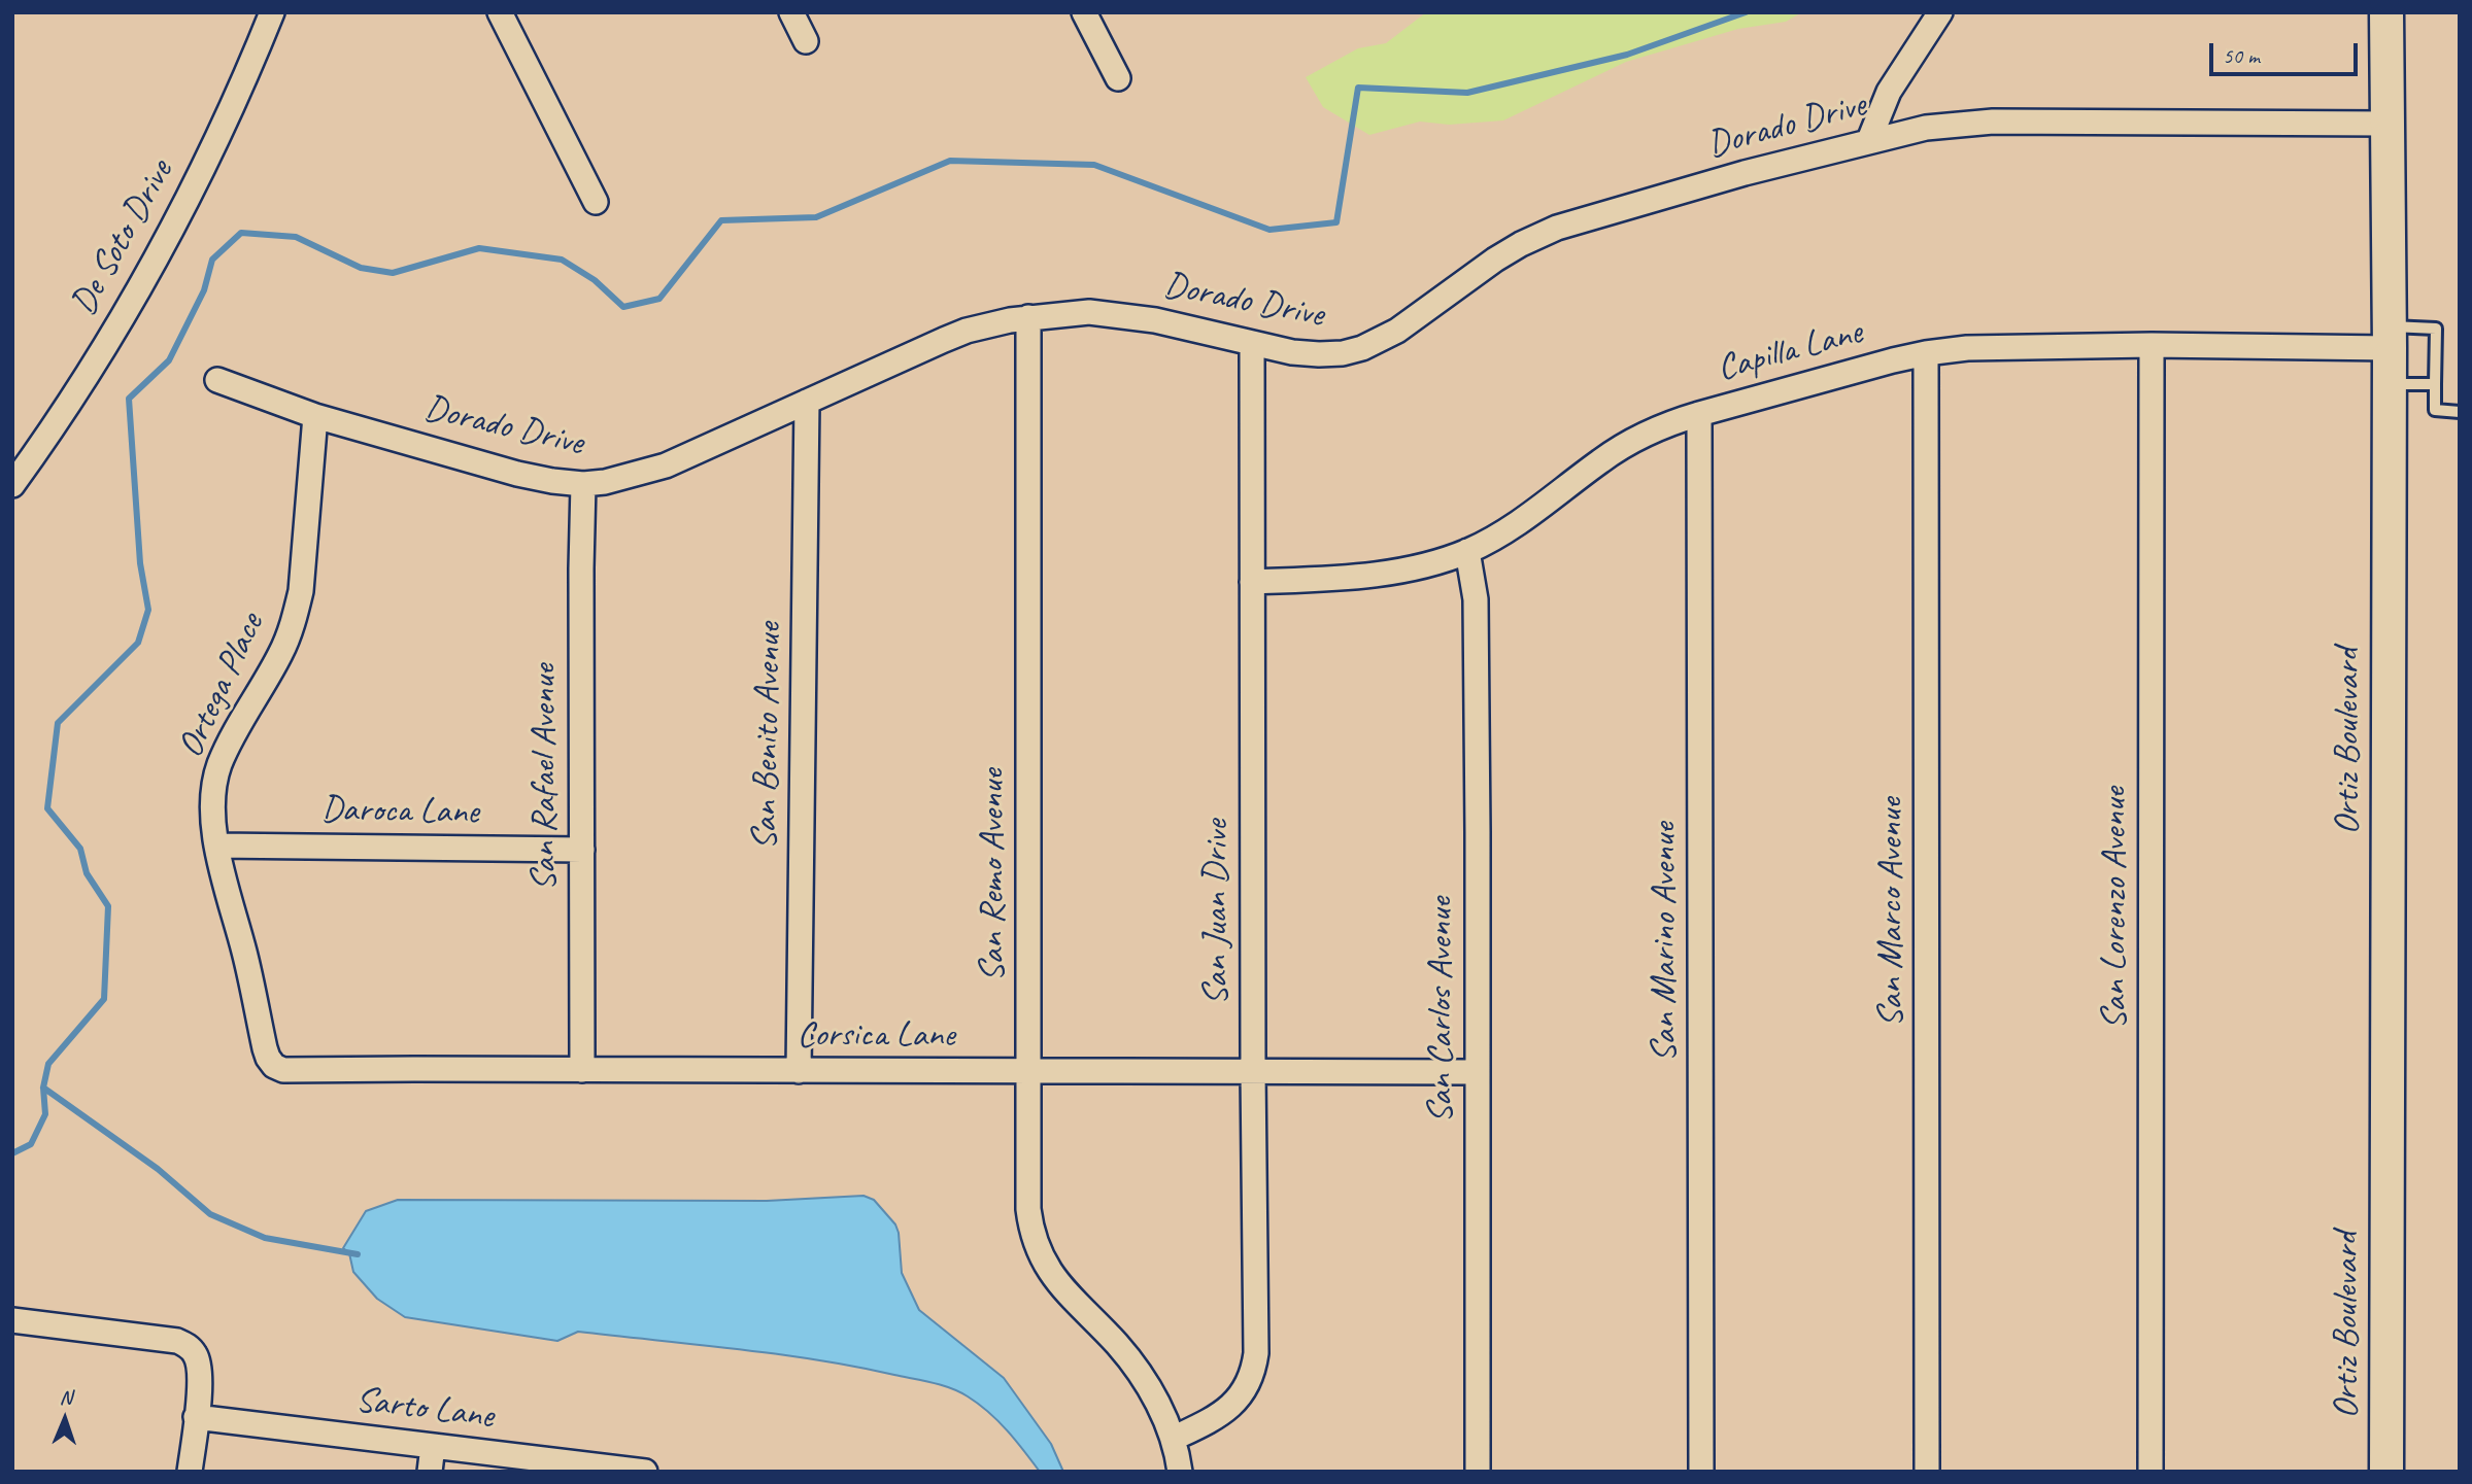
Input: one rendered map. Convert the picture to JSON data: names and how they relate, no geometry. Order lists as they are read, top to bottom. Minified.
{"streets":{"street":["Dorado Drive","De Soto Drive","Capilla Lane","Ortega Place","San Benito Avenue","Ortiz Boulevard","San Rafael Avenue","Daroca Lane","San Remo Avenue","San Lorenzo Avenue","San Juan Drive","San Marco Avenue","San Marino Avenue","San Carlos Avenue","Corsica Lane","Sarto Lane"]},"crossings":[["Dorado Drive","Ortega Place"],["Dorado Drive","San Benito Avenue"],["Dorado Drive","Ortiz Boulevard"],["Dorado Drive","San Rafael Avenue"],["Dorado Drive","San Remo Avenue"],["Dorado Drive","San Juan Drive"],["Capilla Lane","Ortiz Boulevard"],["Capilla Lane","San Lorenzo Avenue"],["Capilla Lane","San Juan Drive"],["Capilla Lane","San Marco Avenue"],["Capilla Lane","San Marino Avenue"],["Capilla Lane","San Carlos Avenue"],["Ortega Place","Daroca Lane"],["Ortega Place","Corsica Lane"],["San Benito Avenue","Corsica Lane"],["San Rafael Avenue","Daroca Lane"],["San Rafael Avenue","Corsica Lane"],["San Remo Avenue","San Juan Drive"],["San Remo Avenue","Corsica Lane"],["San Juan Drive","Corsica Lane"],["San Carlos Avenue","Corsica Lane"]],"scale_bar":"50 m","north":"top"}
